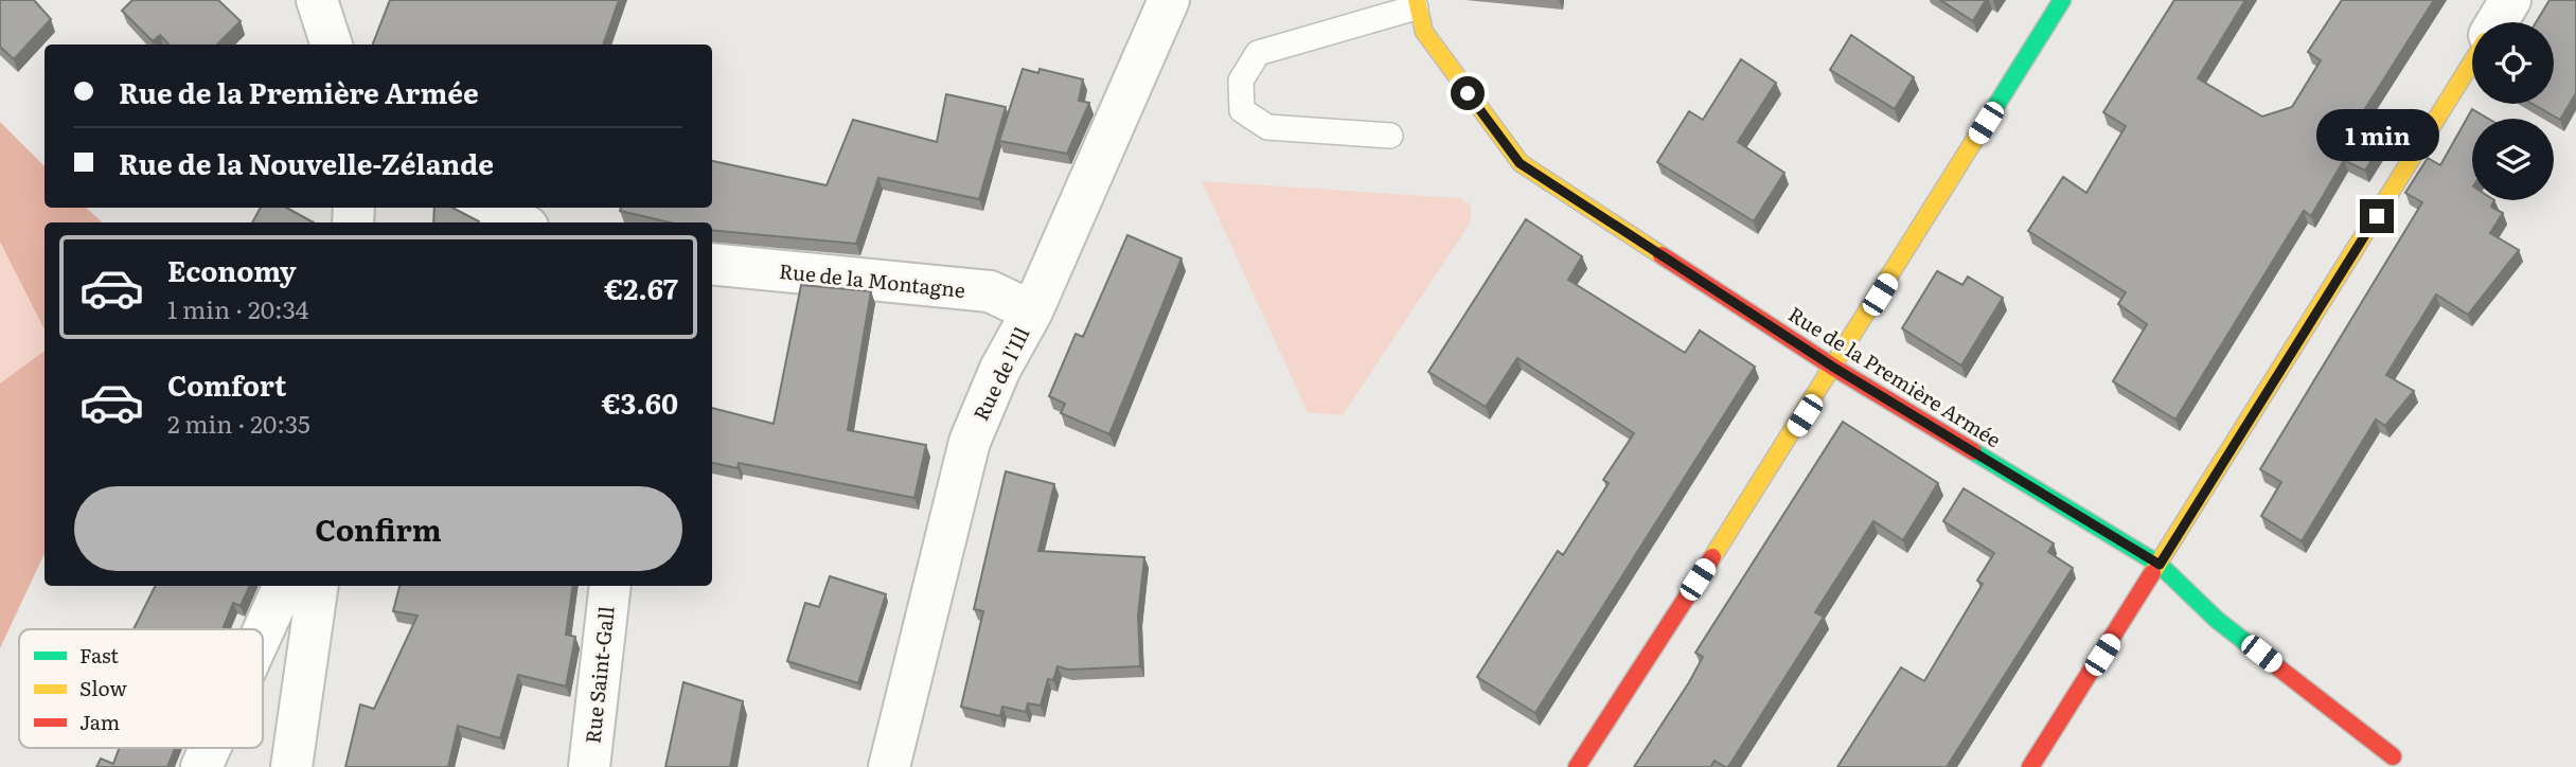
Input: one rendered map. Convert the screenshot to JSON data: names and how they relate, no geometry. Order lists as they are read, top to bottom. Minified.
{"streets":{"street":["Rue de la Montagne","Rue de l'Ill","Rue de la Première Armée","Rue Saint-Gall"]},"crossings":[["Rue de la Montagne","Rue de l'Ill"]],"legend":["Fast","Slow","Jam"],"page":{"banner":["Rue de la Première Armée","Rue de la Nouvelle-Zélande"],"bubble":"1 min","list":[{"name":"Economy","note":"1 min · 20:34","value":"€2.67"},{"name":"Comfort","note":"2 min · 20:35","value":"€3.60"}],"buttons":"Confirm"}}
